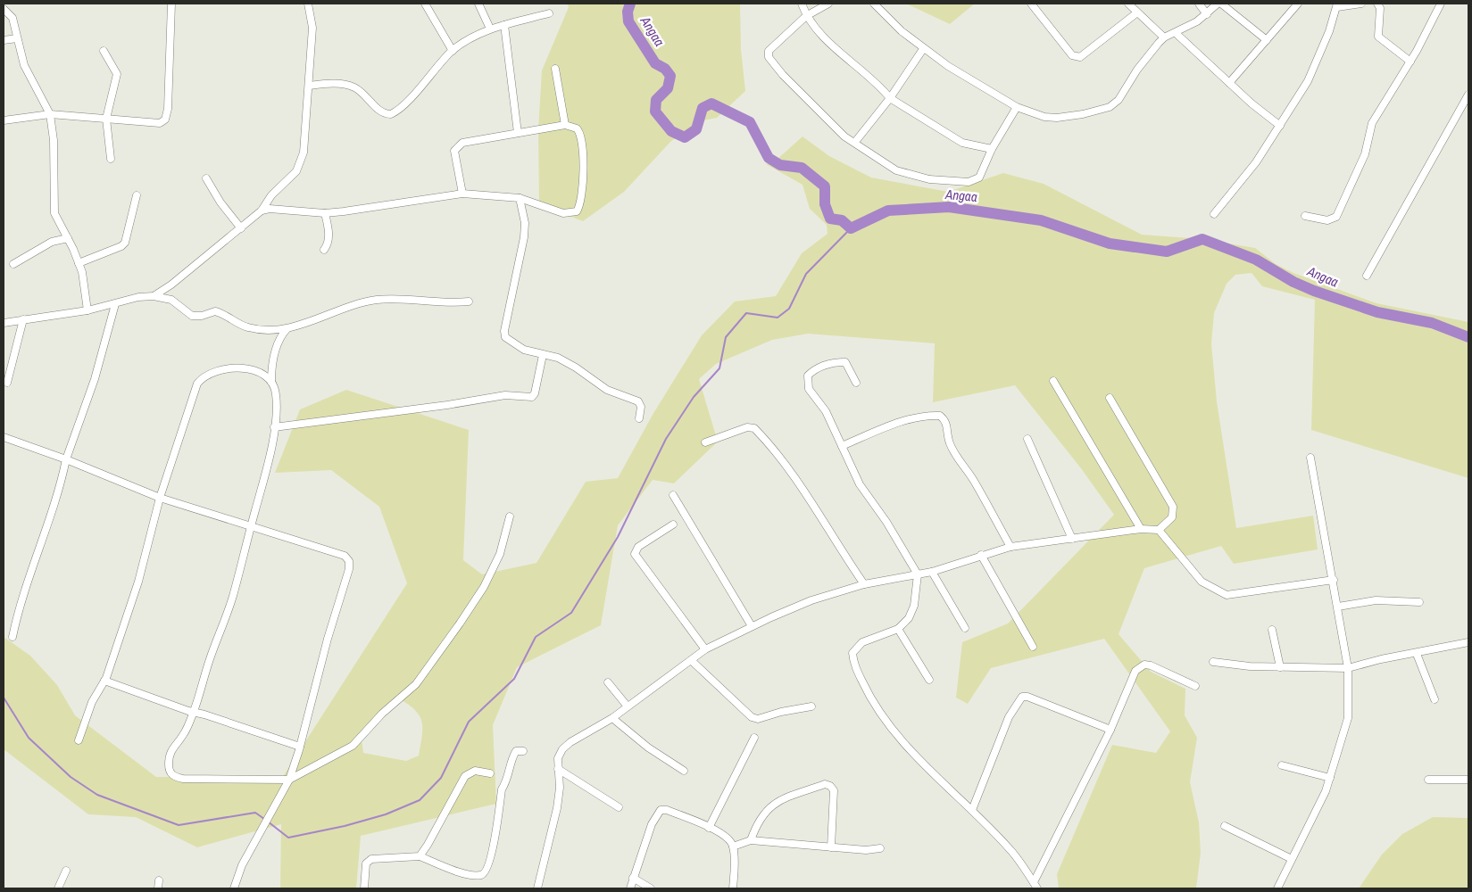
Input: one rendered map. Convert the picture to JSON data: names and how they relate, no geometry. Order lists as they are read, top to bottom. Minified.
{"water":["Angaa"]}
